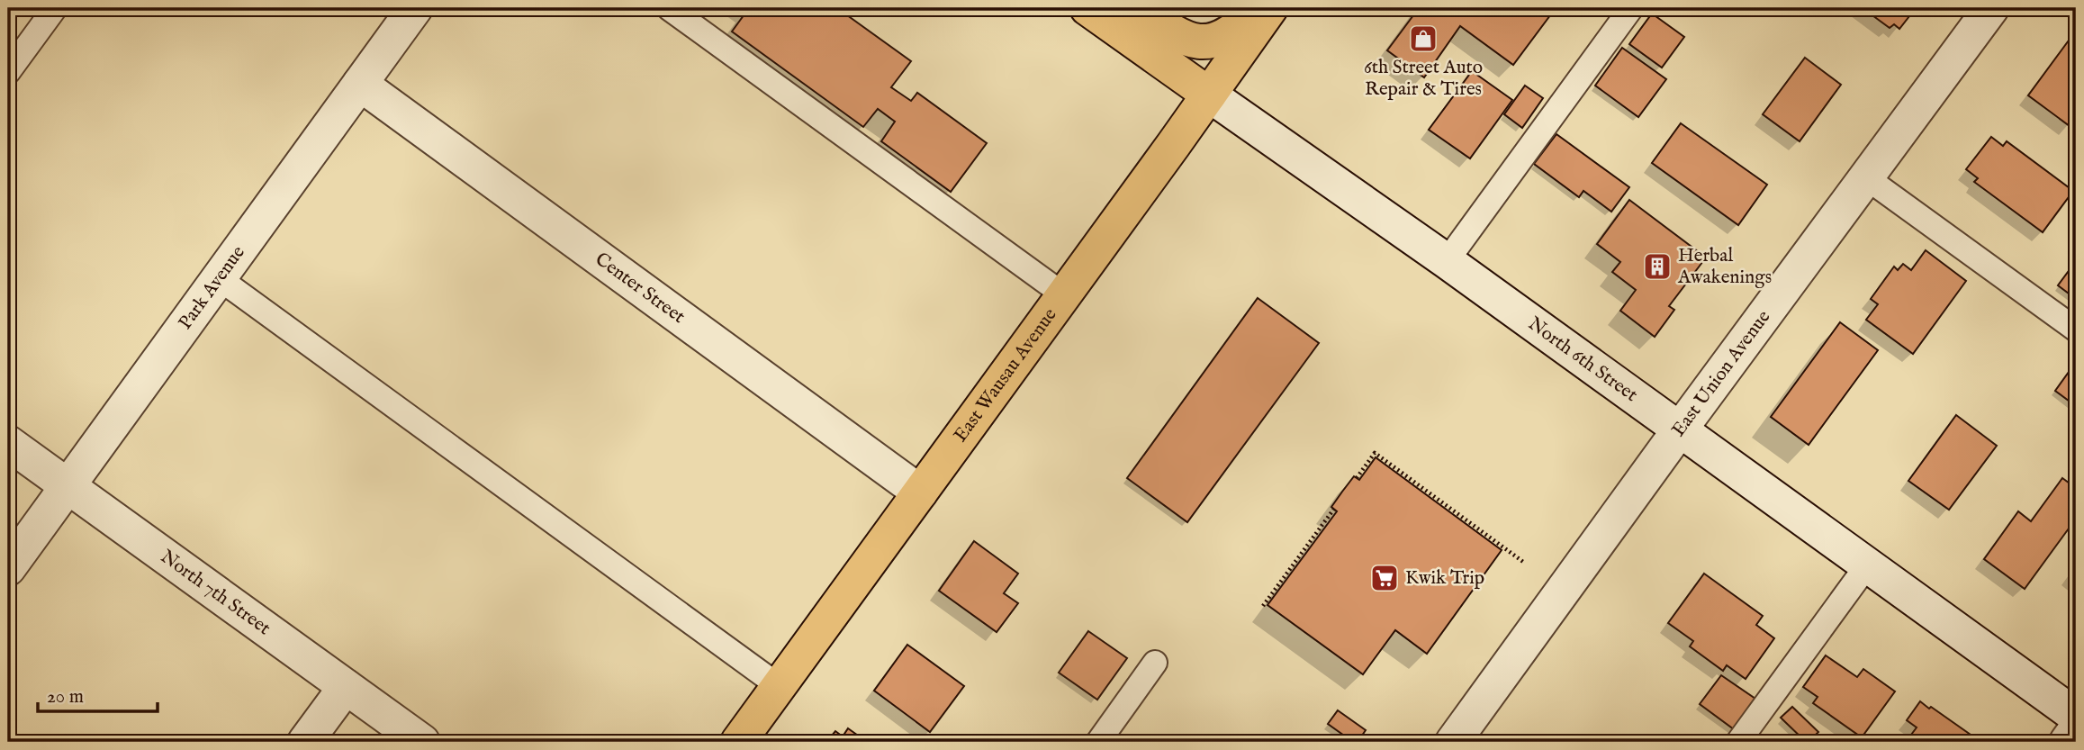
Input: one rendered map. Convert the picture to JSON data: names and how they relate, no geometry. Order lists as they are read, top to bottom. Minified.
{"streets":{"main road":["North 6th Street","East Wausau Avenue"],"street":["Park Avenue","Center Street","East Union Avenue","North 7th Street"]},"crossings":[["Park Avenue","Center Street"],["Park Avenue","North 7th Street"],["Center Street","East Wausau Avenue"],["North 6th Street","East Union Avenue"],["North 6th Street","East Wausau Avenue"]],"places":{"shop":["6th Street Auto Repair & Tires"],"building":["Herbal Awakenings"],"supermarket":["Kwik Trip"]},"scale_bar":"20 m"}
